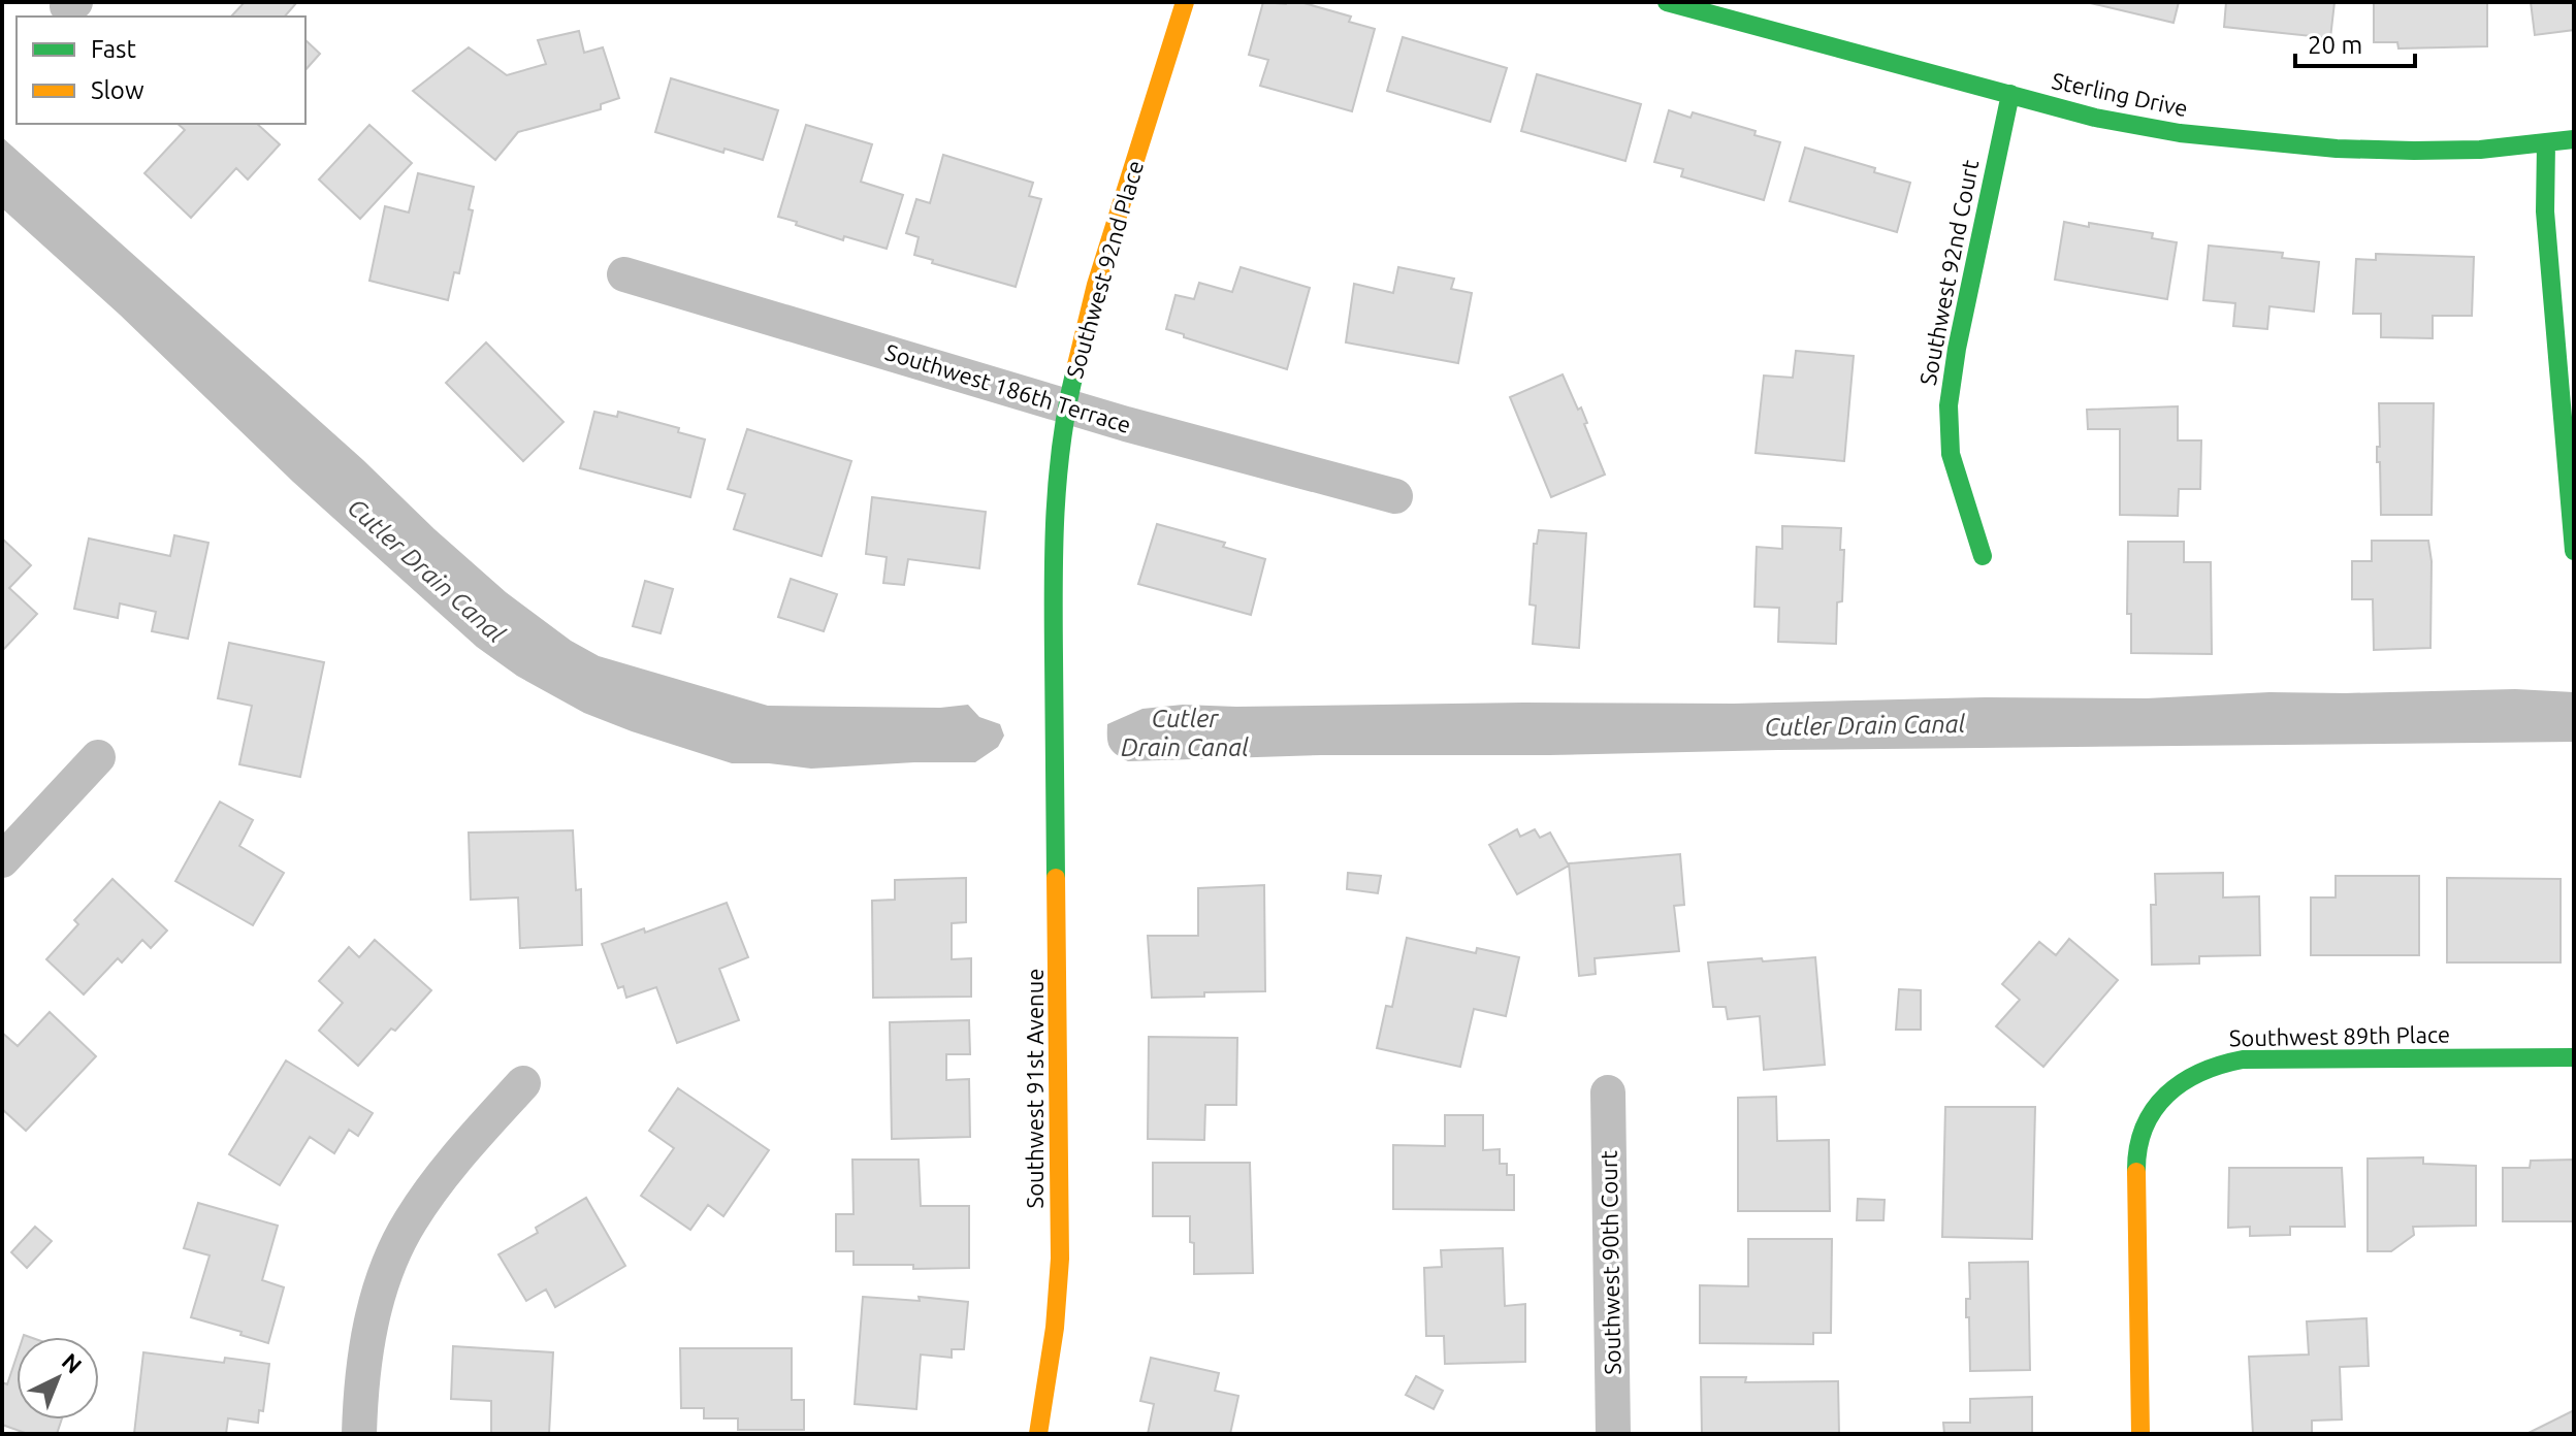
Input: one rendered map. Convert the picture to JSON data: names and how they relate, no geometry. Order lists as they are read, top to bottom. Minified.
{"streets":{"street":["Sterling Drive","Southwest 92nd Place","Southwest 92nd Court","Southwest 186th Terrace","Southwest 89th Place","Southwest 91st Avenue","Southwest 90th Court"]},"crossings":[["Sterling Drive","Southwest 92nd Court"],["Southwest 92nd Place","Southwest 186th Terrace"],["Southwest 92nd Place","Southwest 91st Avenue"]],"water":["Cutler Drain Canal"],"legend":["Fast","Slow"],"scale_bar":"20 m","north":"top right"}
